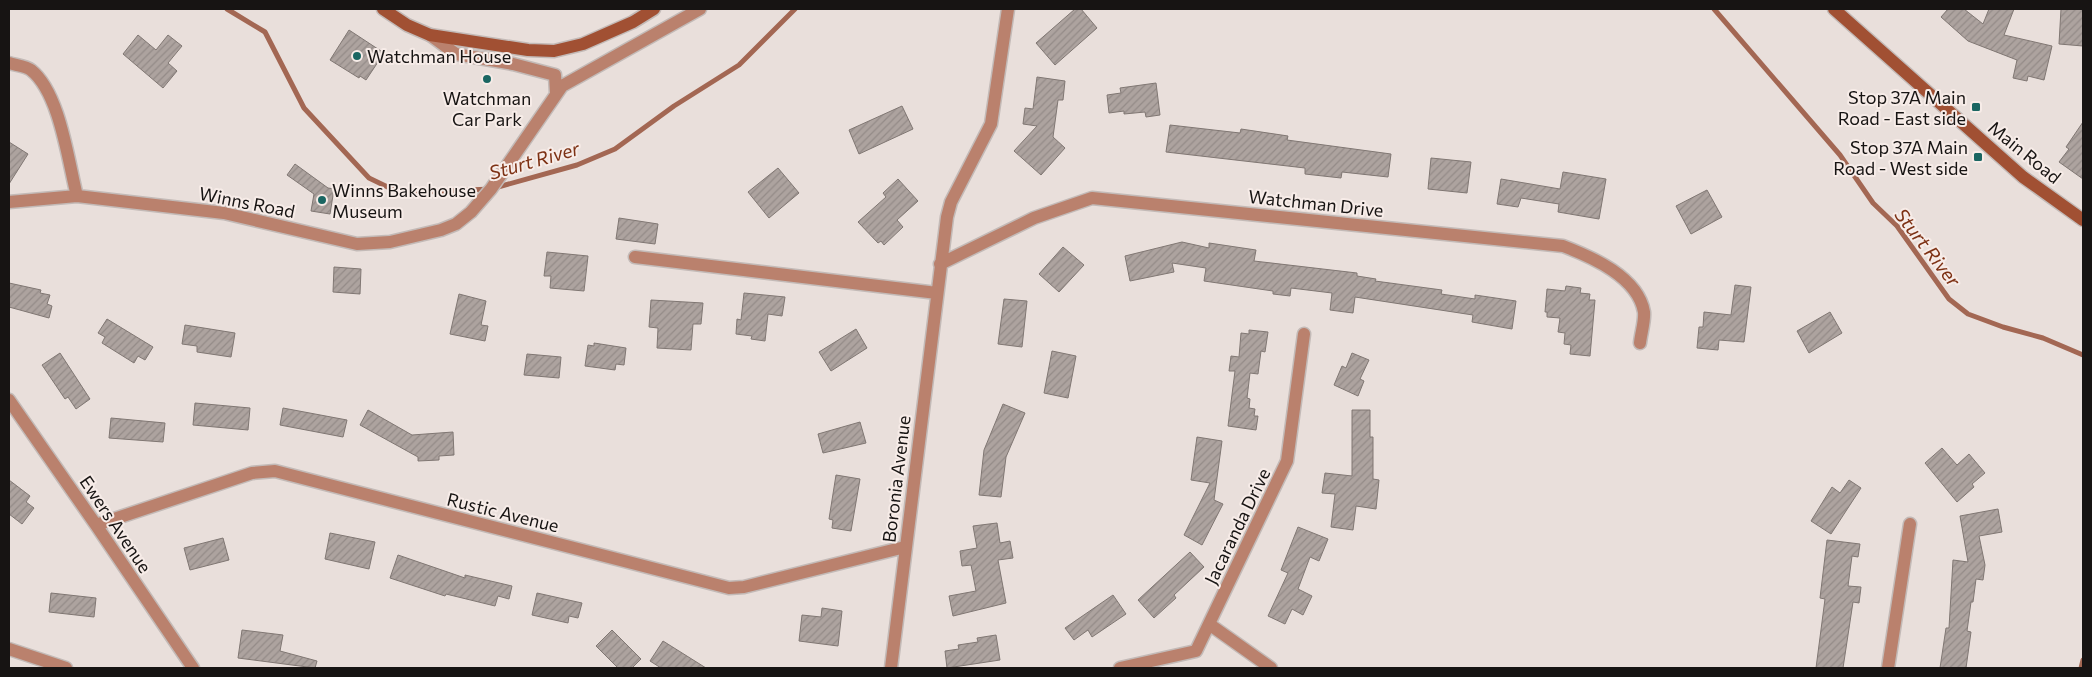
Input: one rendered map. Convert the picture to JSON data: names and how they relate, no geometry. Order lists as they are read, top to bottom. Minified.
{"streets":{"main road":["Main Road"],"street":["Winns Road","Watchman Drive","Boronia Avenue","Rustic Avenue","Ewers Avenue","Jacaranda Drive"]},"crossings":[["Watchman Drive","Boronia Avenue"],["Boronia Avenue","Rustic Avenue"],["Rustic Avenue","Ewers Avenue"]],"water":["Sturt River"],"places":{"other":["Watchman House","Watchman Car Park","Winns Bakehouse Museum"],"transit":["Stop 37A Main Road - East side","Stop 37A Main Road - West side"]}}
